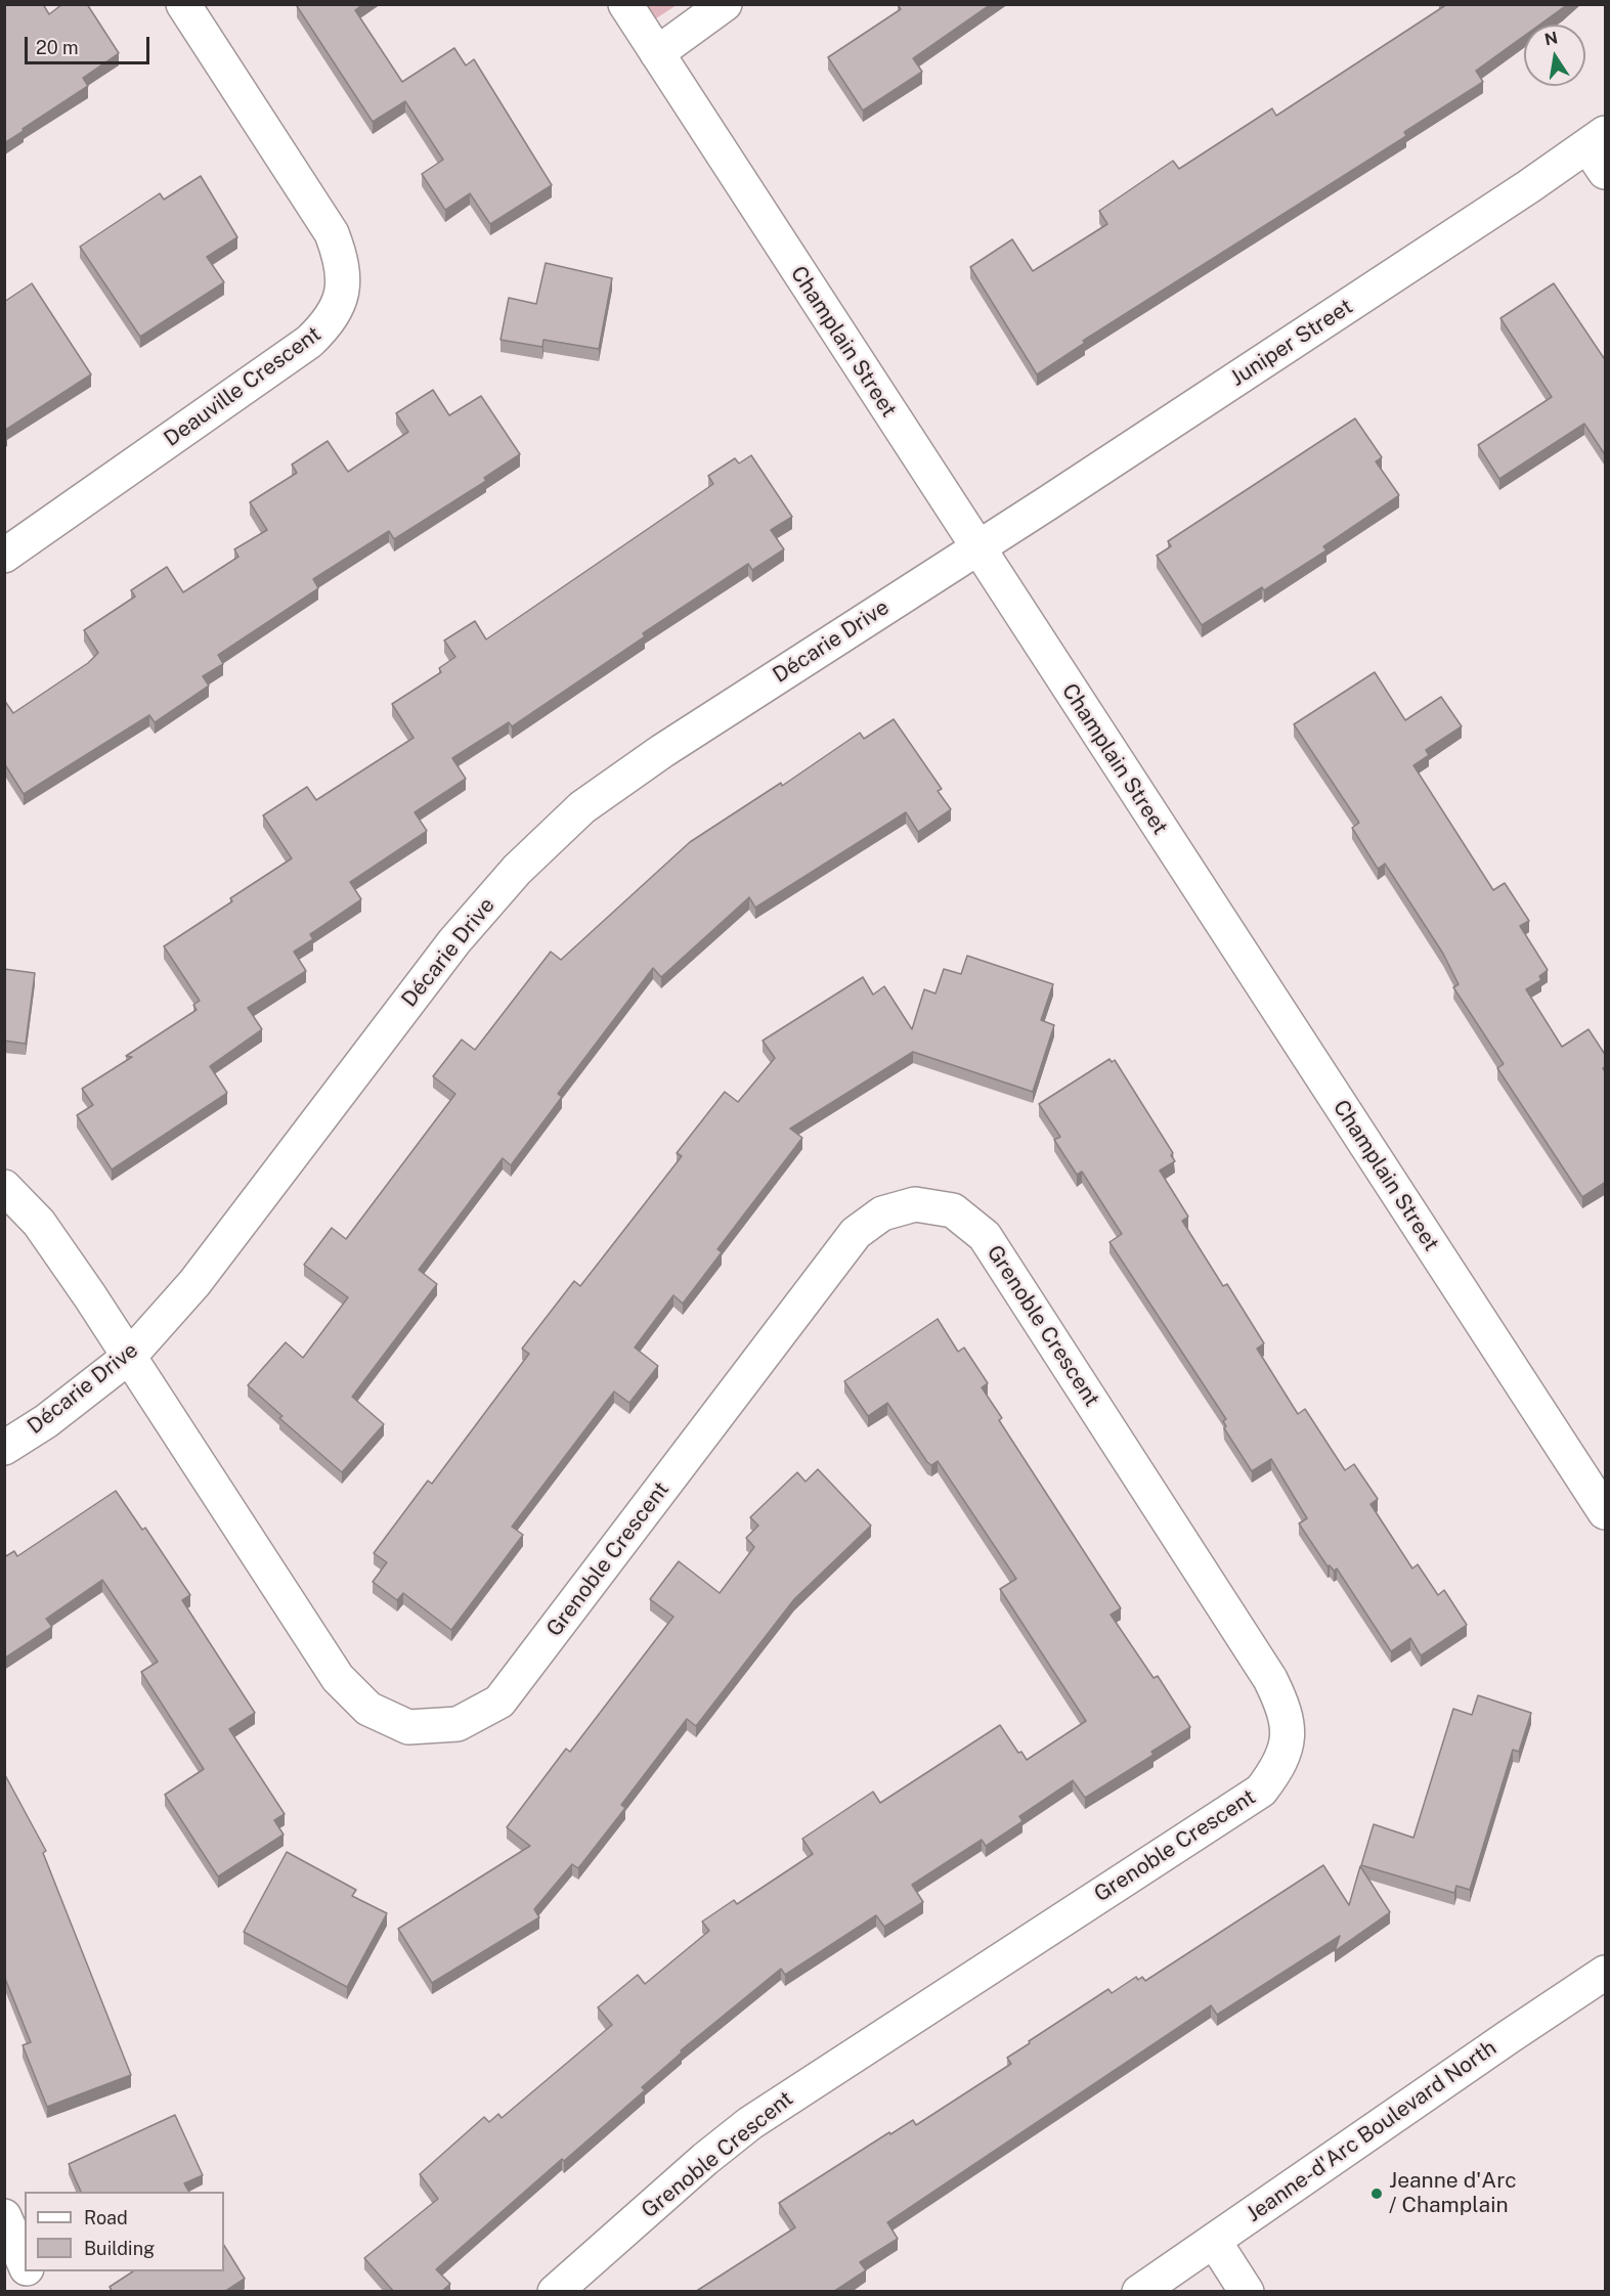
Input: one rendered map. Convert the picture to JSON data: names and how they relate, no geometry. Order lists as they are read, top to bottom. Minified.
{"streets":{"street":["Champlain Street","Juniper Street","Deauville Crescent","Décarie Drive","Grenoble Crescent","Jeanne-d'Arc Boulevard North"]},"crossings":[["Champlain Street","Juniper Street"],["Champlain Street","Décarie Drive"],["Juniper Street","Décarie Drive"],["Décarie Drive","Grenoble Crescent"]],"places":["Jeanne d'Arc / Champlain"],"legend":["Road","Building"],"scale_bar":"20 m","north":"top"}
